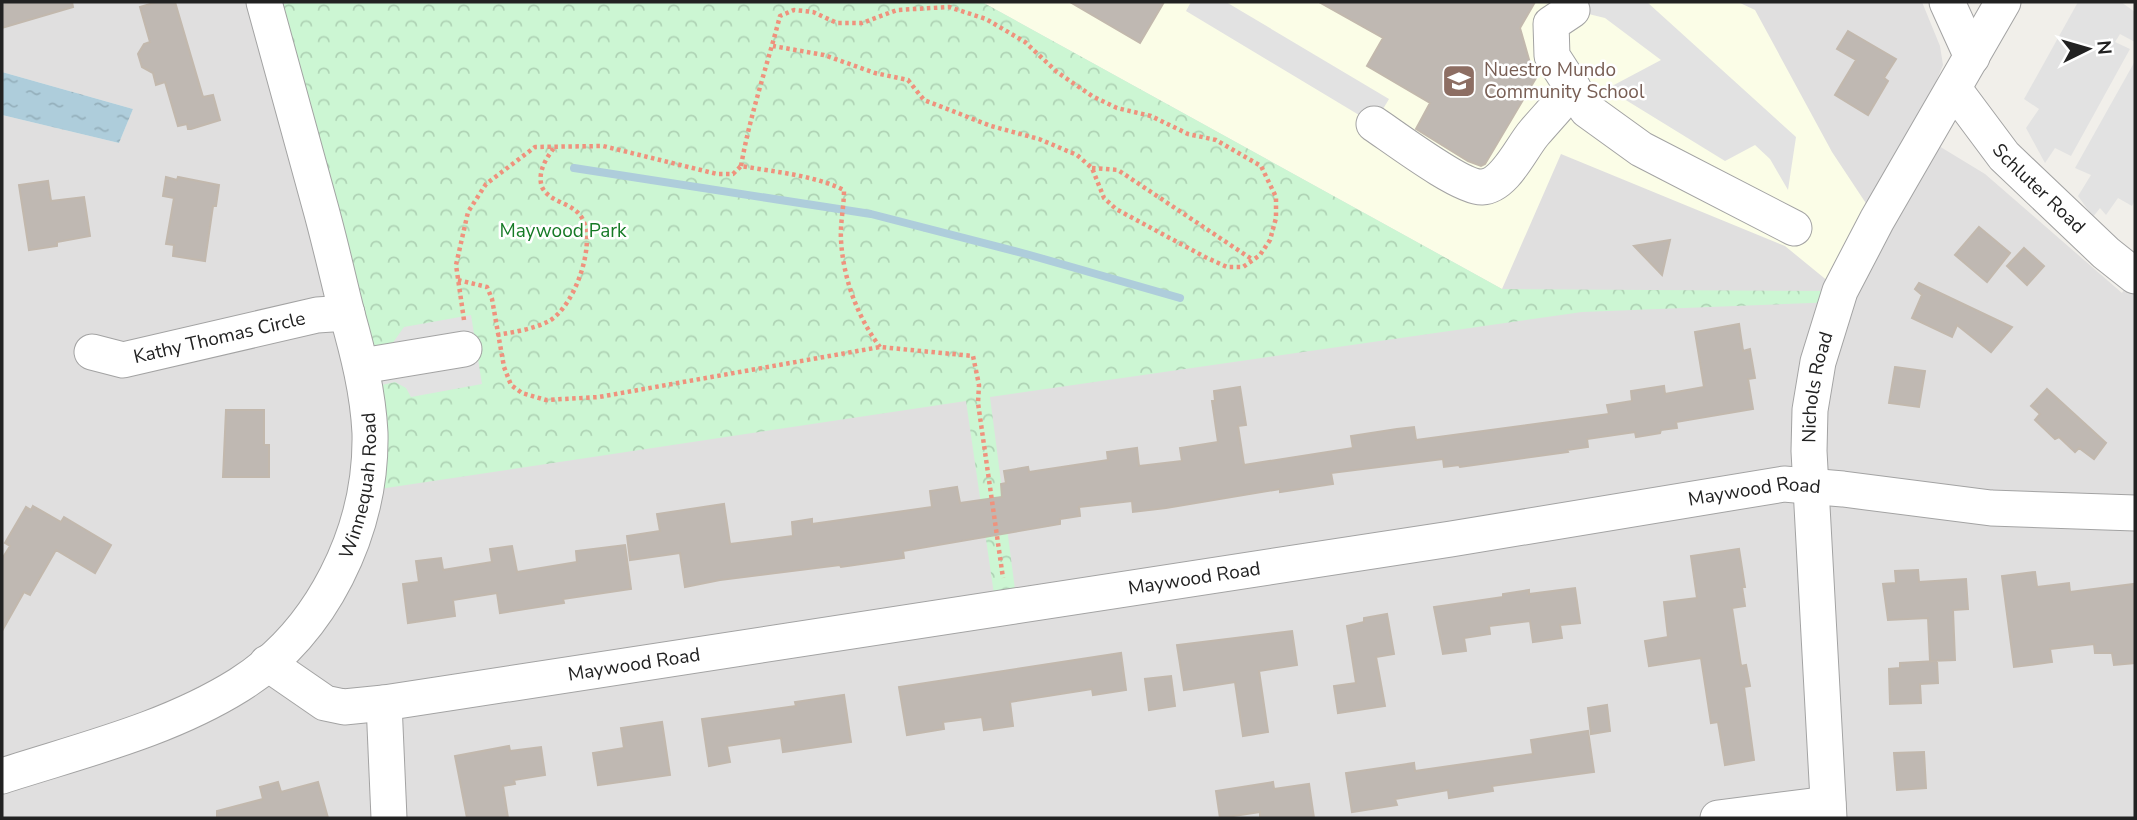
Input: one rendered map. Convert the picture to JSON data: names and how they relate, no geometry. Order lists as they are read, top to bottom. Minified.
{"streets":{"street":["Schluter Road","Kathy Thomas Circle","Nichols Road","Winnequah Road","Maywood Road"]},"crossings":[["Schluter Road","Nichols Road"],["Kathy Thomas Circle","Winnequah Road"],["Nichols Road","Maywood Road"],["Winnequah Road","Maywood Road"]],"parks":["Maywood Park"],"places":{"school or university":["Nuestro Mundo Community School"]},"north":"right"}
